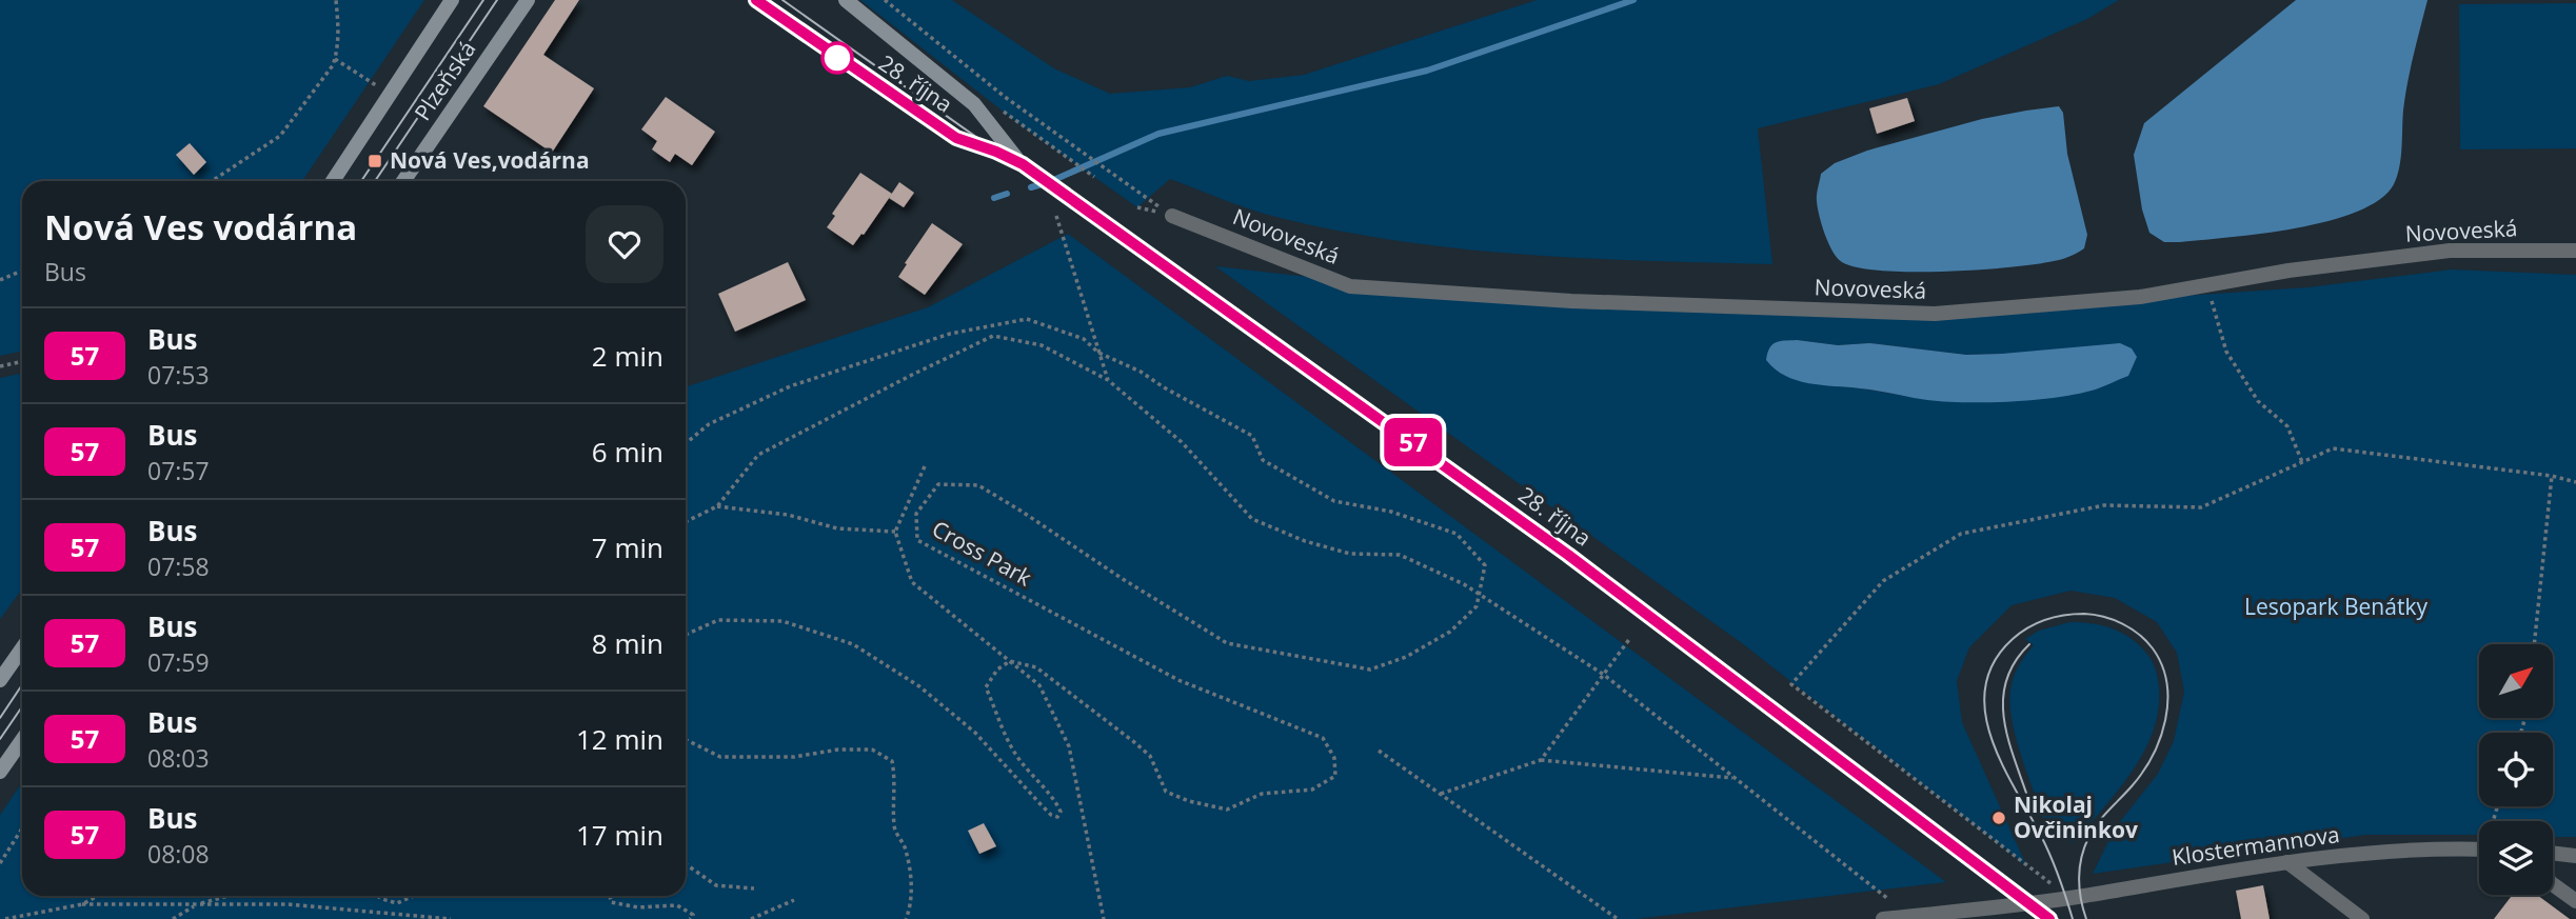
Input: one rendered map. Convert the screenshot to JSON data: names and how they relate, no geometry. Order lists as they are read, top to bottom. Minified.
{"streets":{"main road":["Plzeňská","28. října"],"street":["Novoveská","Klostermannova"],"path":["Cross Park"]},"crossings":[["28. října","Klostermannova"]],"parks":["Lesopark Benátky"],"places":{"transit":["Nová Ves,vodárna"],"other":["Nikolaj Ovčininkov"]},"lines":["bus line 57"],"north":"top right","page":{"on_map":"57","heading":["Nová Ves vodárna","Bus"],"list":[{"mark":"57","name":"Bus","note":"07:53","value":"2 min"},{"mark":"57","name":"Bus","note":"07:57","value":"6 min"},{"mark":"57","name":"Bus","note":"07:58","value":"7 min"},{"mark":"57","name":"Bus","note":"07:59","value":"8 min"},{"mark":"57","name":"Bus","note":"08:03","value":"12 min"},{"mark":"57","name":"Bus","note":"08:08","value":"17 min"}]}}
